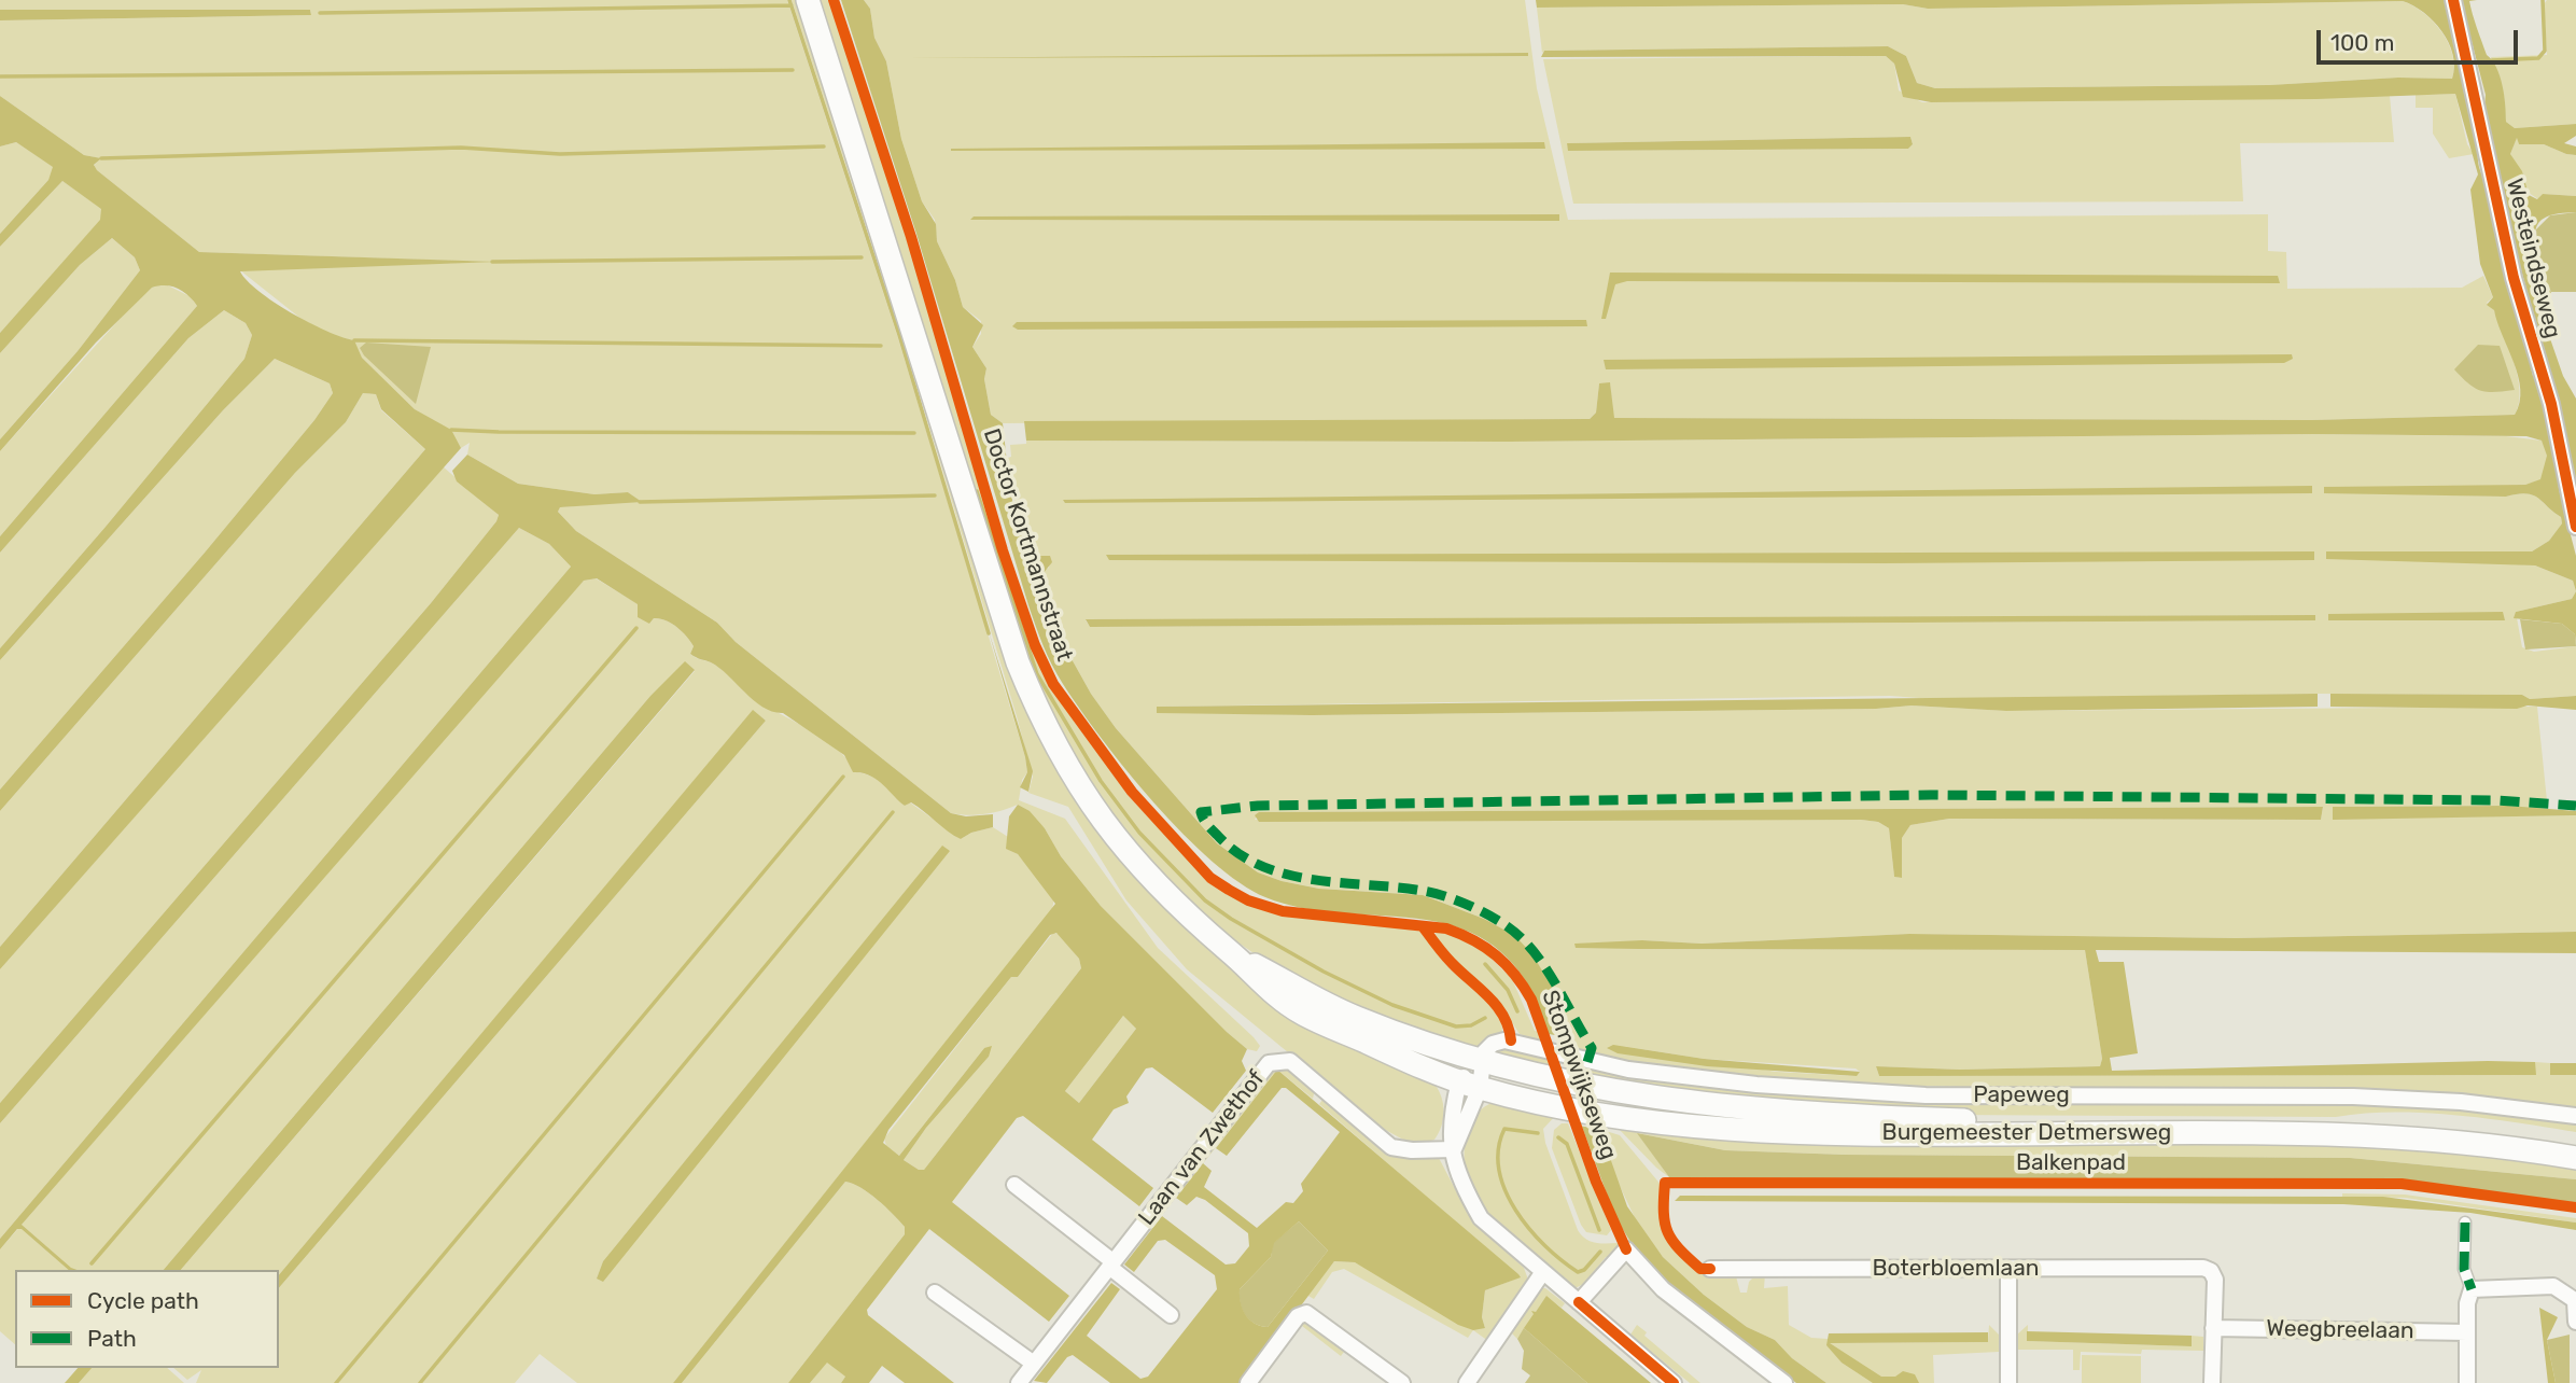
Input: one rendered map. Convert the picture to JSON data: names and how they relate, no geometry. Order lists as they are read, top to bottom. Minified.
{"streets":{"main road":["Doctor Kortmannstraat","Burgemeester Detmersweg"],"street":["Westeindseweg","Papeweg","Laan van Zwethof","Boterbloemlaan","Weegbreelaan"],"cycle path":["Stompwijkseweg","Balkenpad"]},"crossings":[["Doctor Kortmannstraat","Papeweg"],["Doctor Kortmannstraat","Burgemeester Detmersweg"],["Papeweg","Burgemeester Detmersweg"],["Boterbloemlaan","Weegbreelaan"]],"legend":["Cycle path","Path"],"scale_bar":"100 m"}
